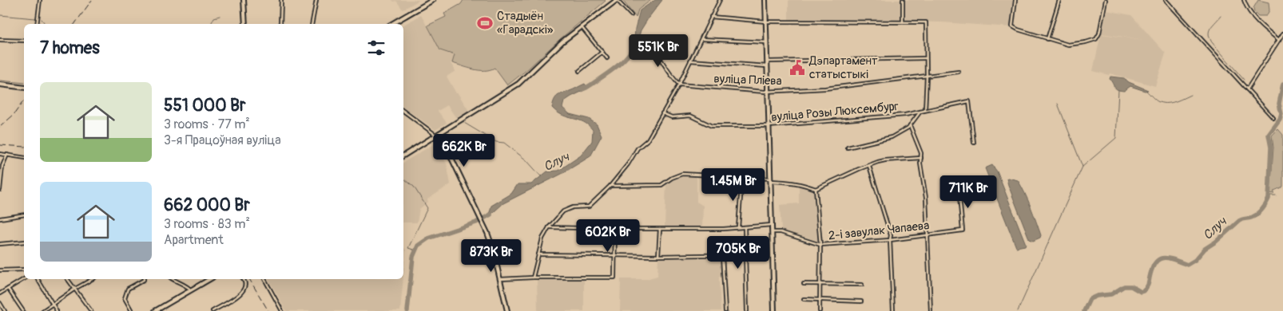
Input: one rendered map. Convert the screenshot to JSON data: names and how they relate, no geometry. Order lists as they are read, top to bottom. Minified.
{"streets":{"street":["вуліца Пліева","вуліца Розы Люксембург","2-і завулак Чапаева"]},"water":["Случ"],"places":{"sports":["Стадыён «Гарадскі»"],"public building":["Дэпартамент статыстыкі"]},"page":{"heading":"7 homes","price":["551K Br","662K Br","1.45M Br","711K Br","602K Br","705K Br","873K Br"],"list":[{"name":"551 000 Br","note":"3 rooms · 77 m² · 3-я Працоўная вуліца"},{"name":"662 000 Br","note":"3 rooms · 83 m² · Apartment"}]}}
